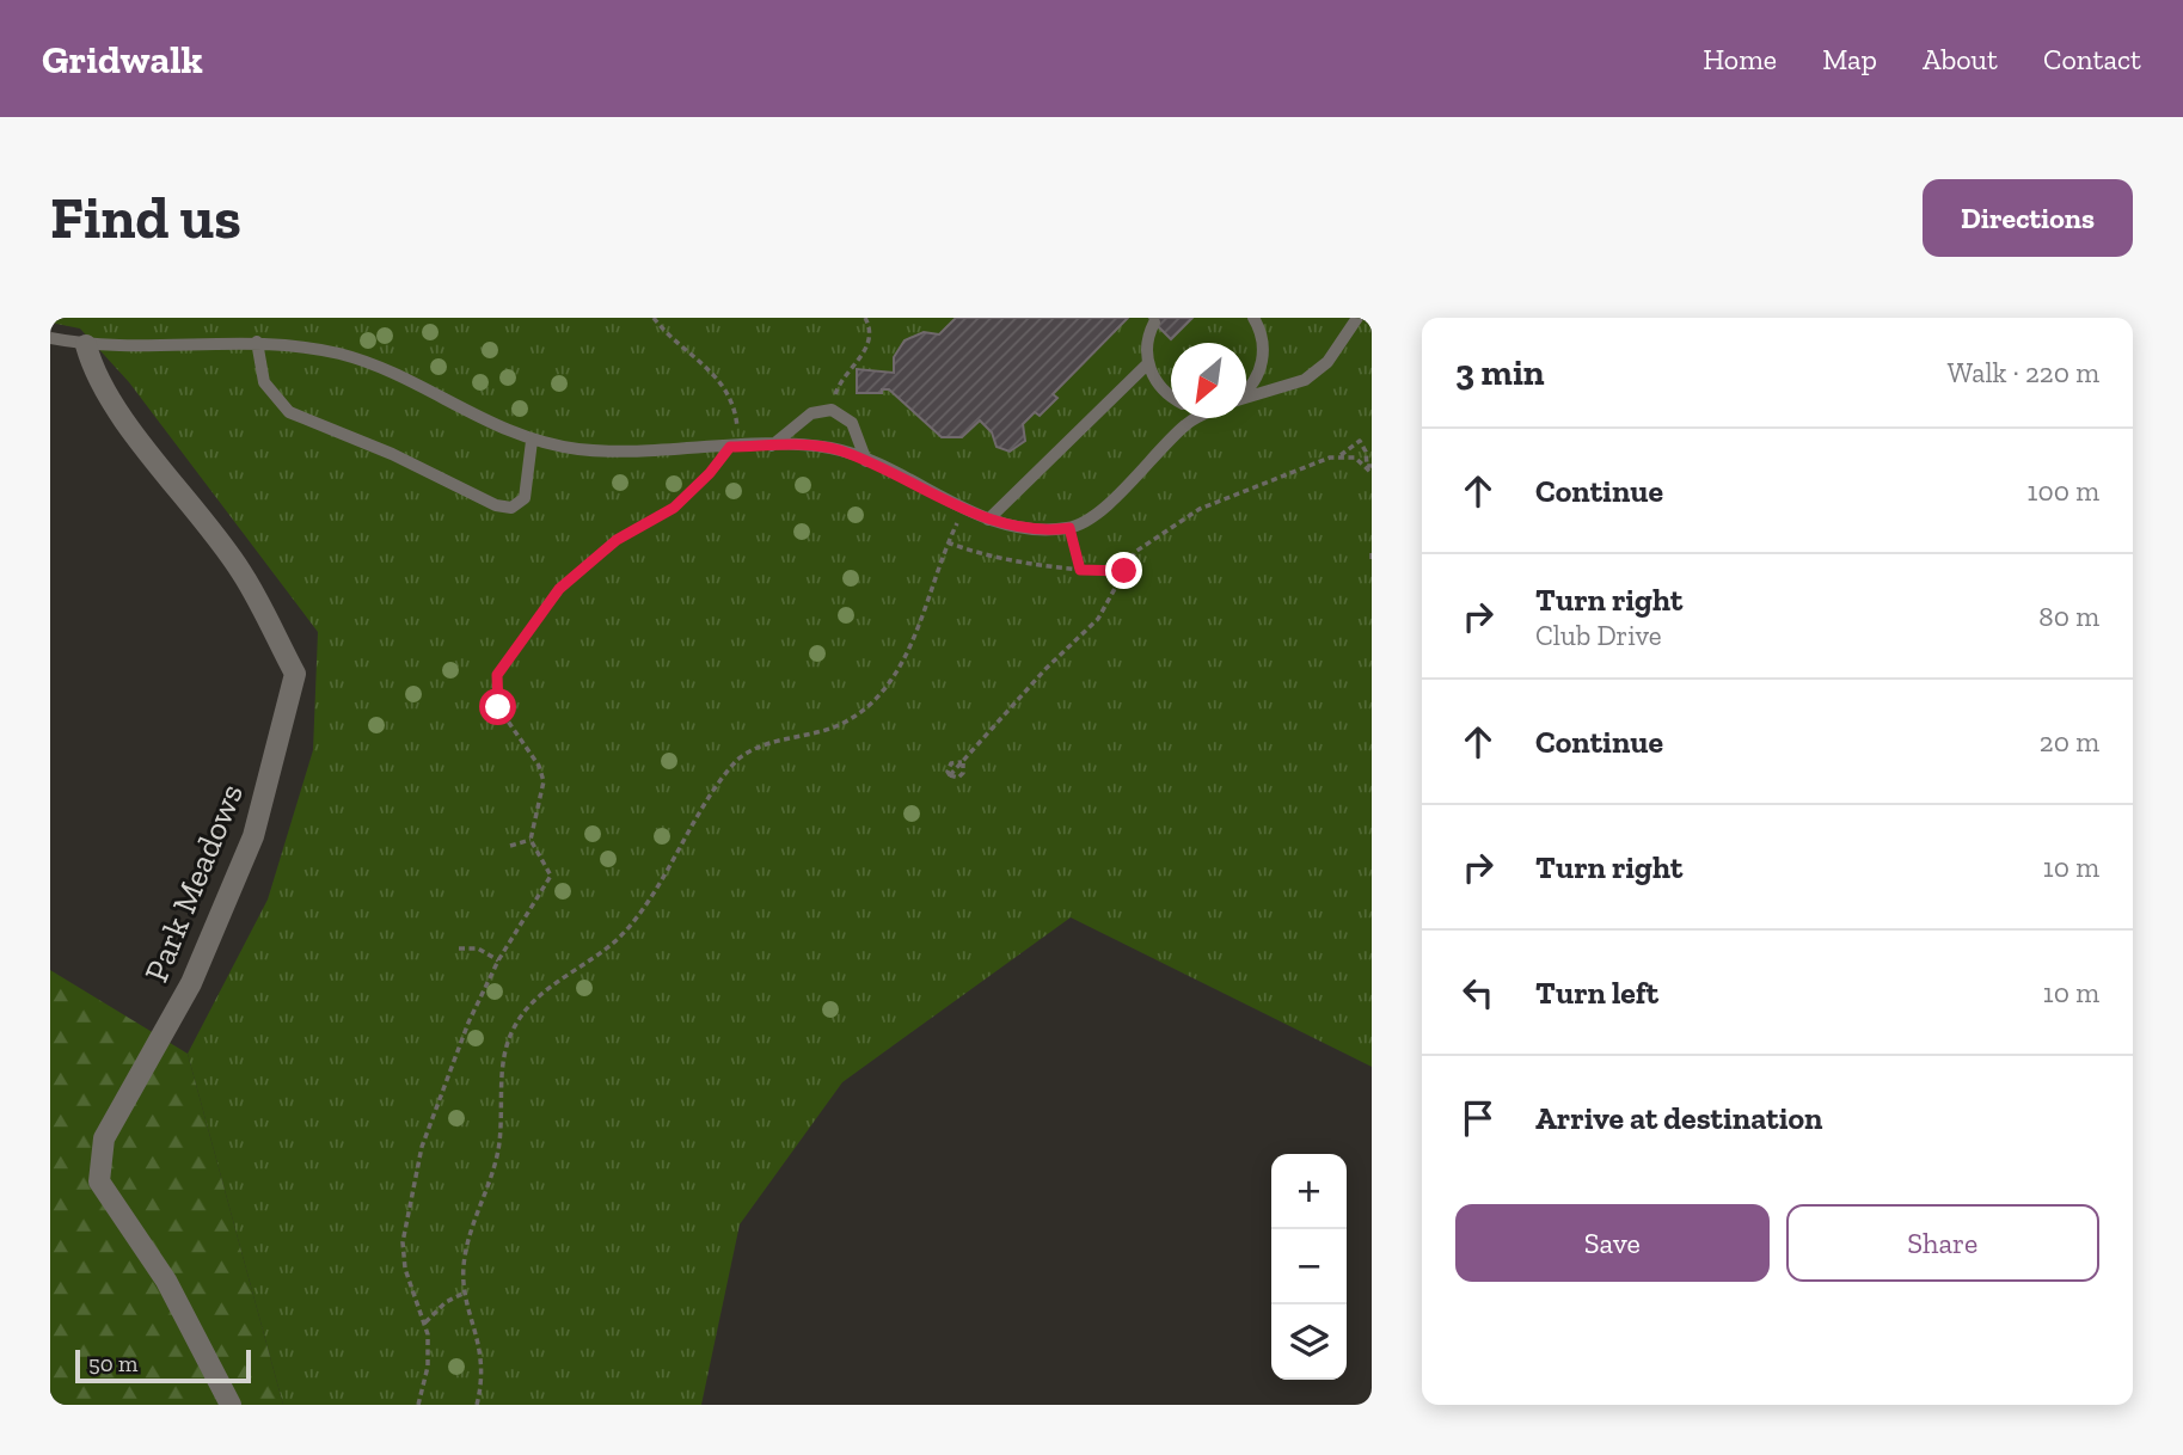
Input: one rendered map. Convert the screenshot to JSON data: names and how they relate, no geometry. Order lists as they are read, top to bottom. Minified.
{"streets":{"street":["Park Meadows"]},"scale_bar":"50 m","north":"bottom left","page":{"header":"Gridwalk","nav":["Home","Map","About","Contact"],"buttons":["Directions",["Save","Share"]],"title":"Find us","heading":["3 min","Walk · 220 m"],"list":[["Continue","100 m"],["Turn right","Club Drive","80 m"],["Continue","20 m"],["Turn right","10 m"],["Turn left","10 m"],"Arrive at destination"],"map_buttons":["+","−"],"scale":"50 m"}}
